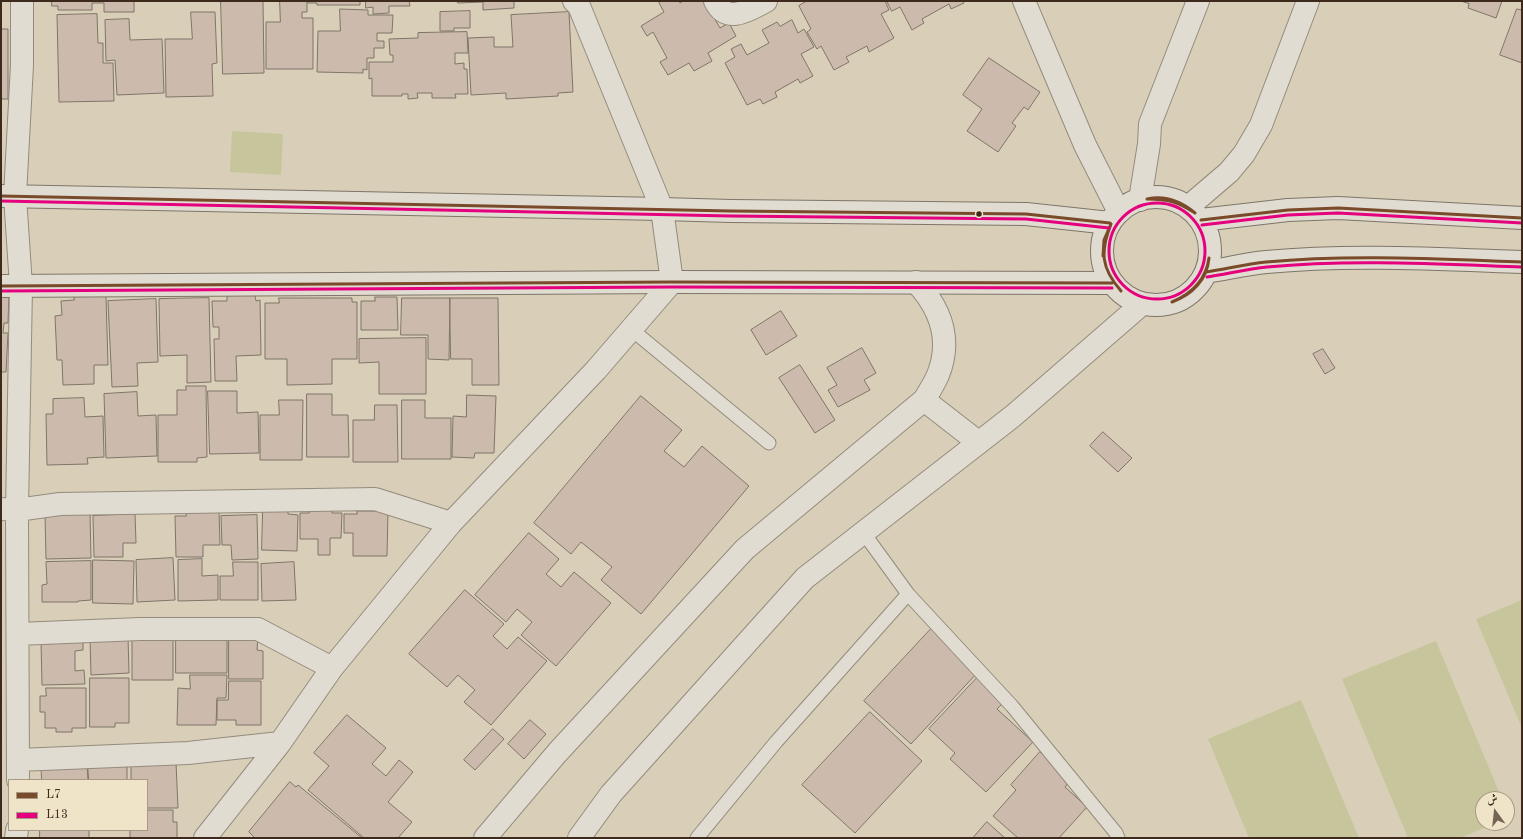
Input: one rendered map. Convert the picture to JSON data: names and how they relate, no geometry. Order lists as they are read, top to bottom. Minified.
{"lines":["transit line L7","transit line L13"],"legend":["L7","L13"],"north":"top"}
